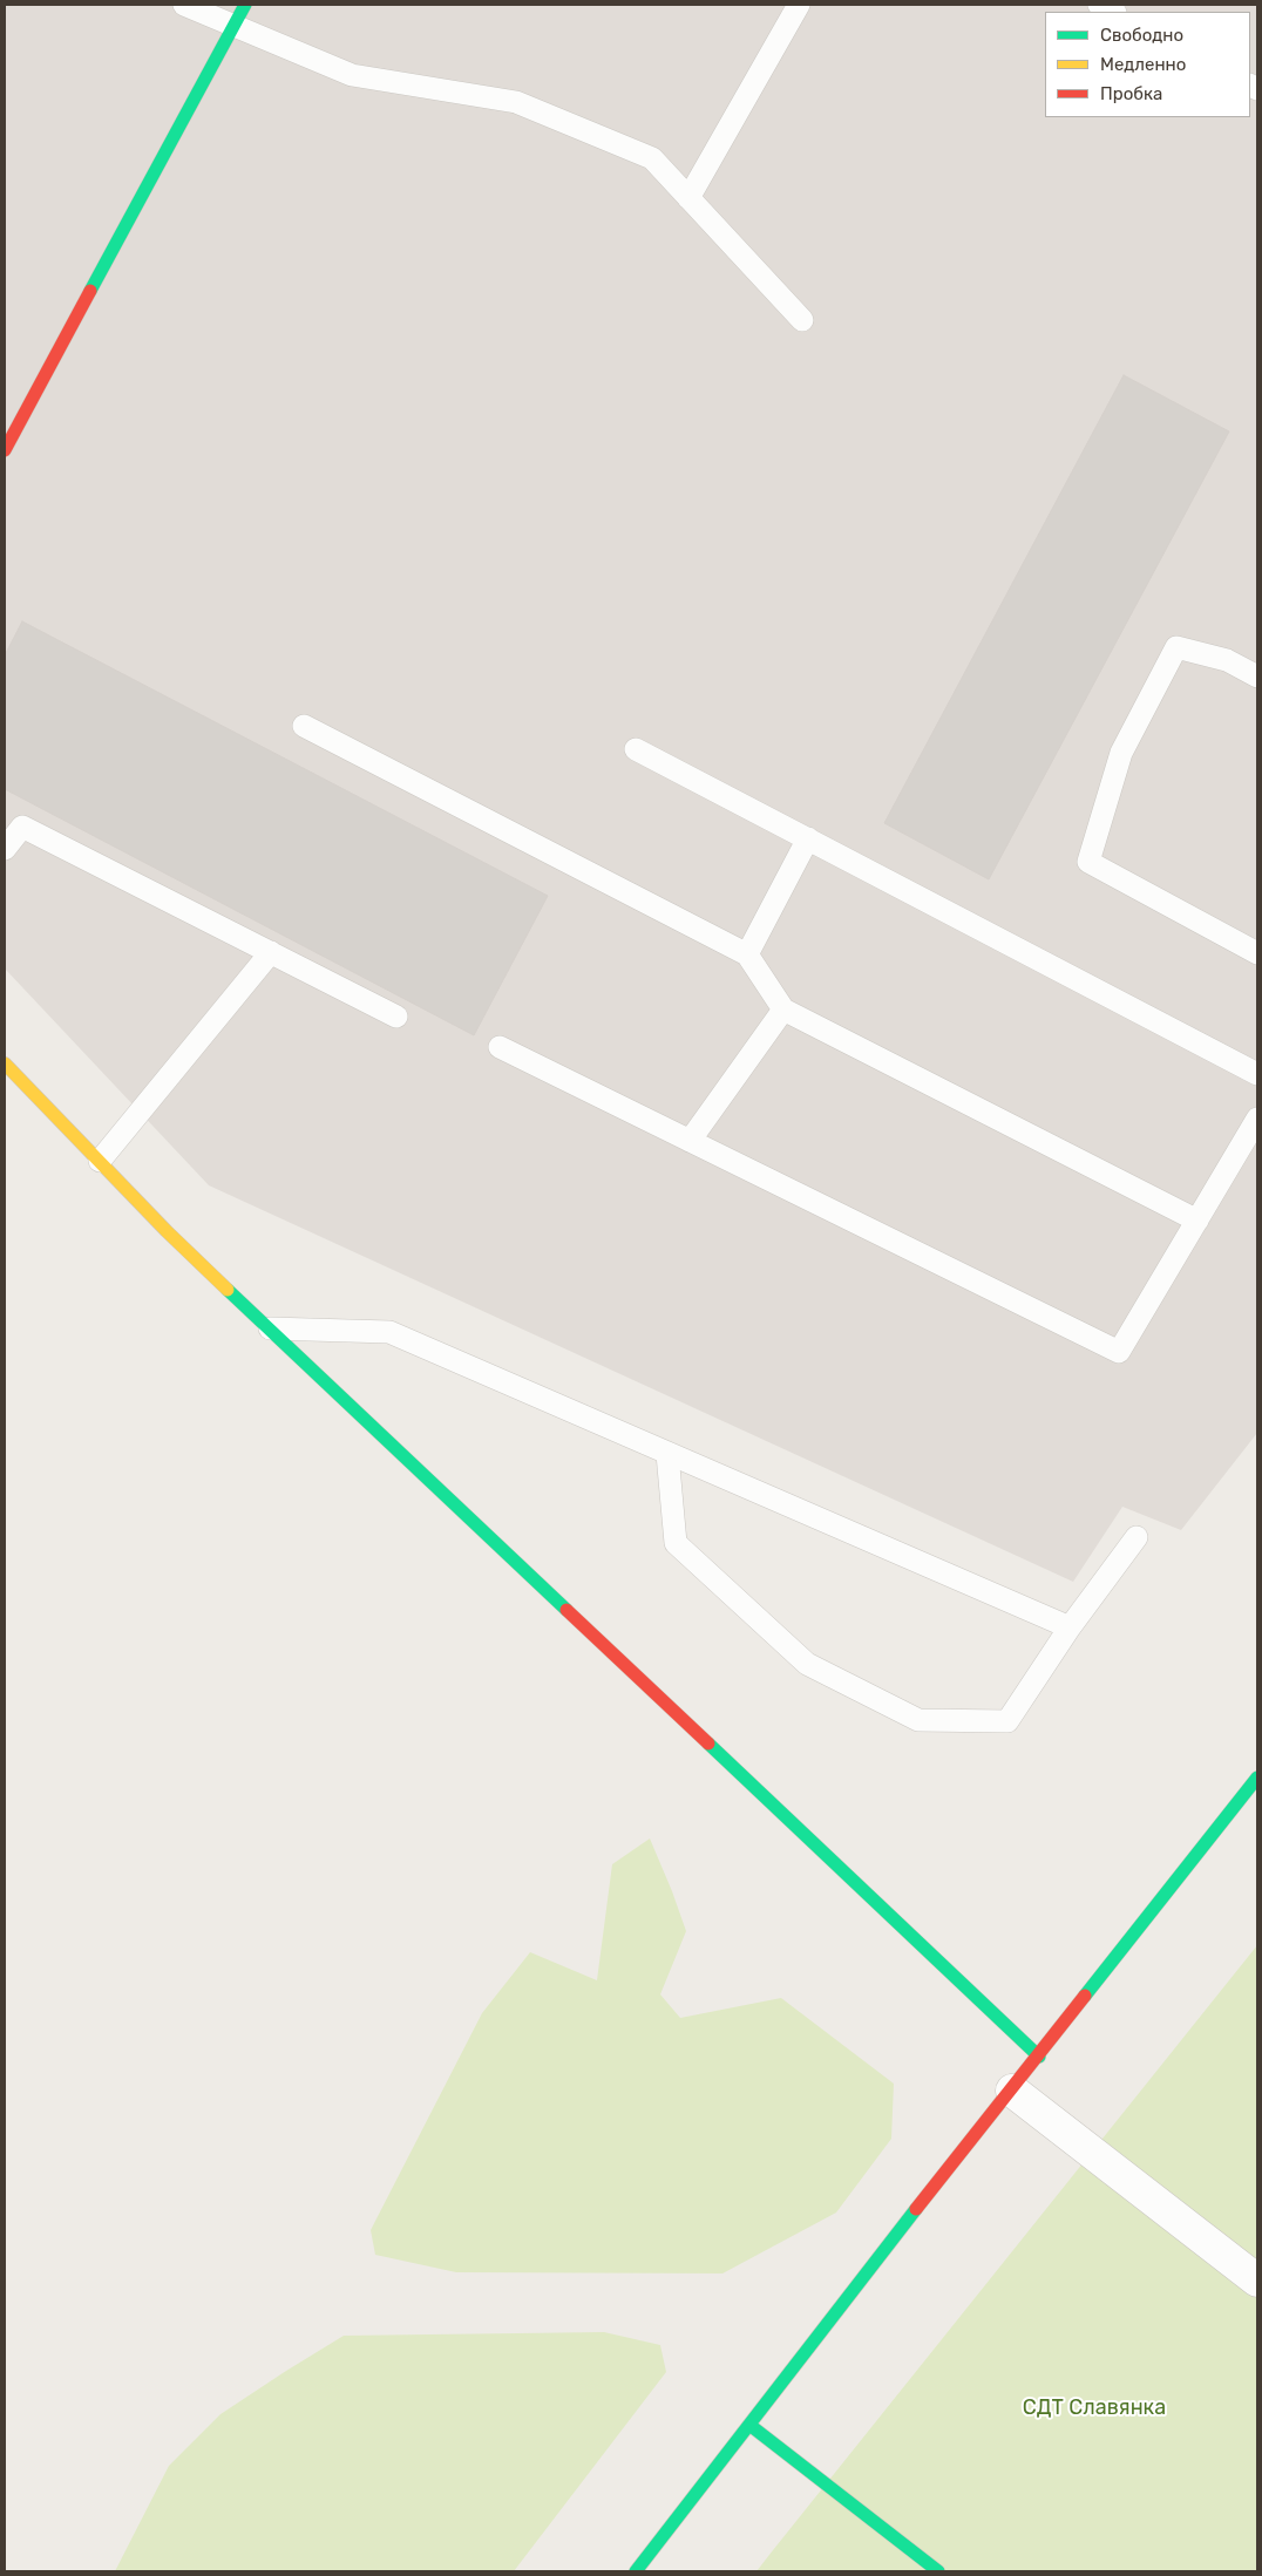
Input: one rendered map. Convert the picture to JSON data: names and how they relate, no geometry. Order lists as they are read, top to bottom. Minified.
{"parks":["СДТ Славянка"],"legend":["Свободно","Медленно","Пробка"]}
